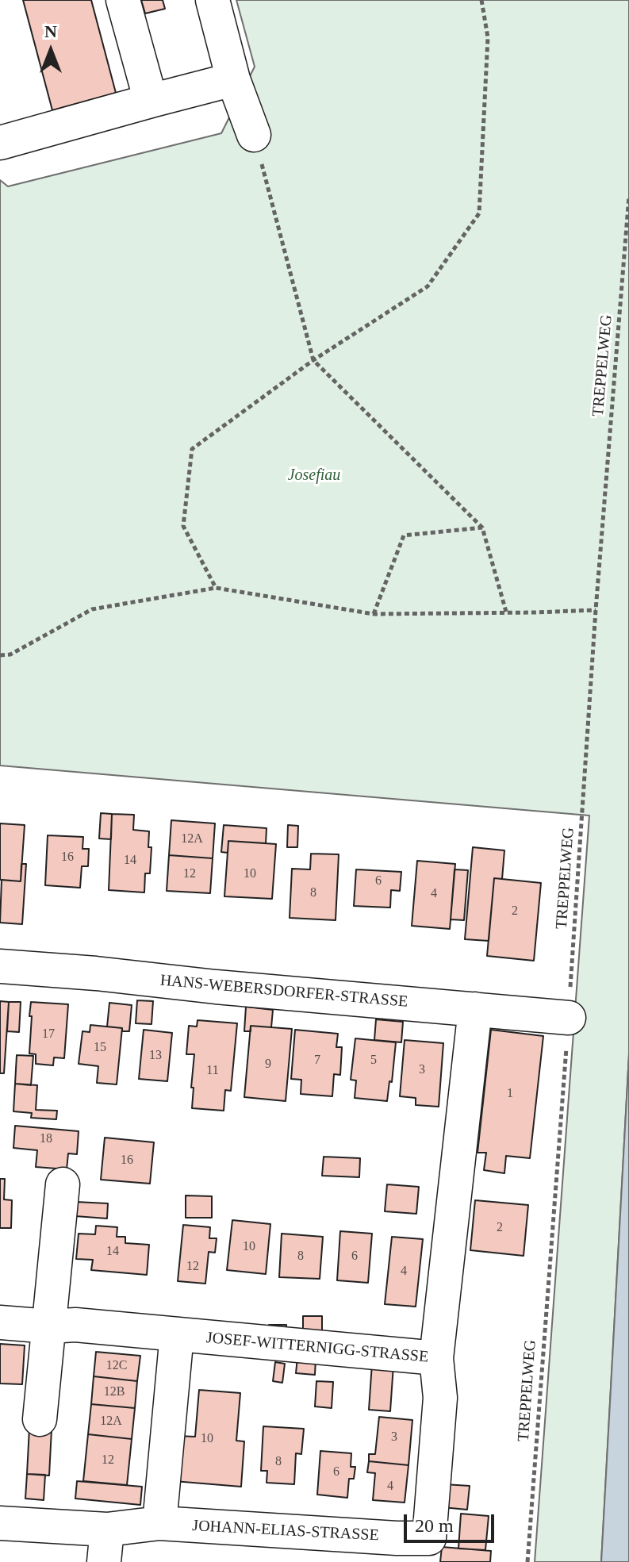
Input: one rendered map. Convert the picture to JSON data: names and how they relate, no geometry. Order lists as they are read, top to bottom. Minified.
{"streets":{"street":["HANS-WEBERSDORFER-STRASSE","JOSEF-WITTERNIGG-STRASSE","JOHANN-ELIAS-STRASSE"],"path":["TREPPELWEG"]},"crossings":[["TREPPELWEG","HANS-WEBERSDORFER-STRASSE"],["HANS-WEBERSDORFER-STRASSE","JOSEF-WITTERNIGG-STRASSE"],["JOSEF-WITTERNIGG-STRASSE","JOHANN-ELIAS-STRASSE"]],"parks":["Josefiau"],"house_numbers":["12A","16","14","12","10","6","8","4","2","17","15","13","7","5","9","3","11","1","18","16","2","10","14","8","6","12","4","12C","12B","12A","3","10","12","8","6","4"],"scale_bar":"20 m","north":"top"}
